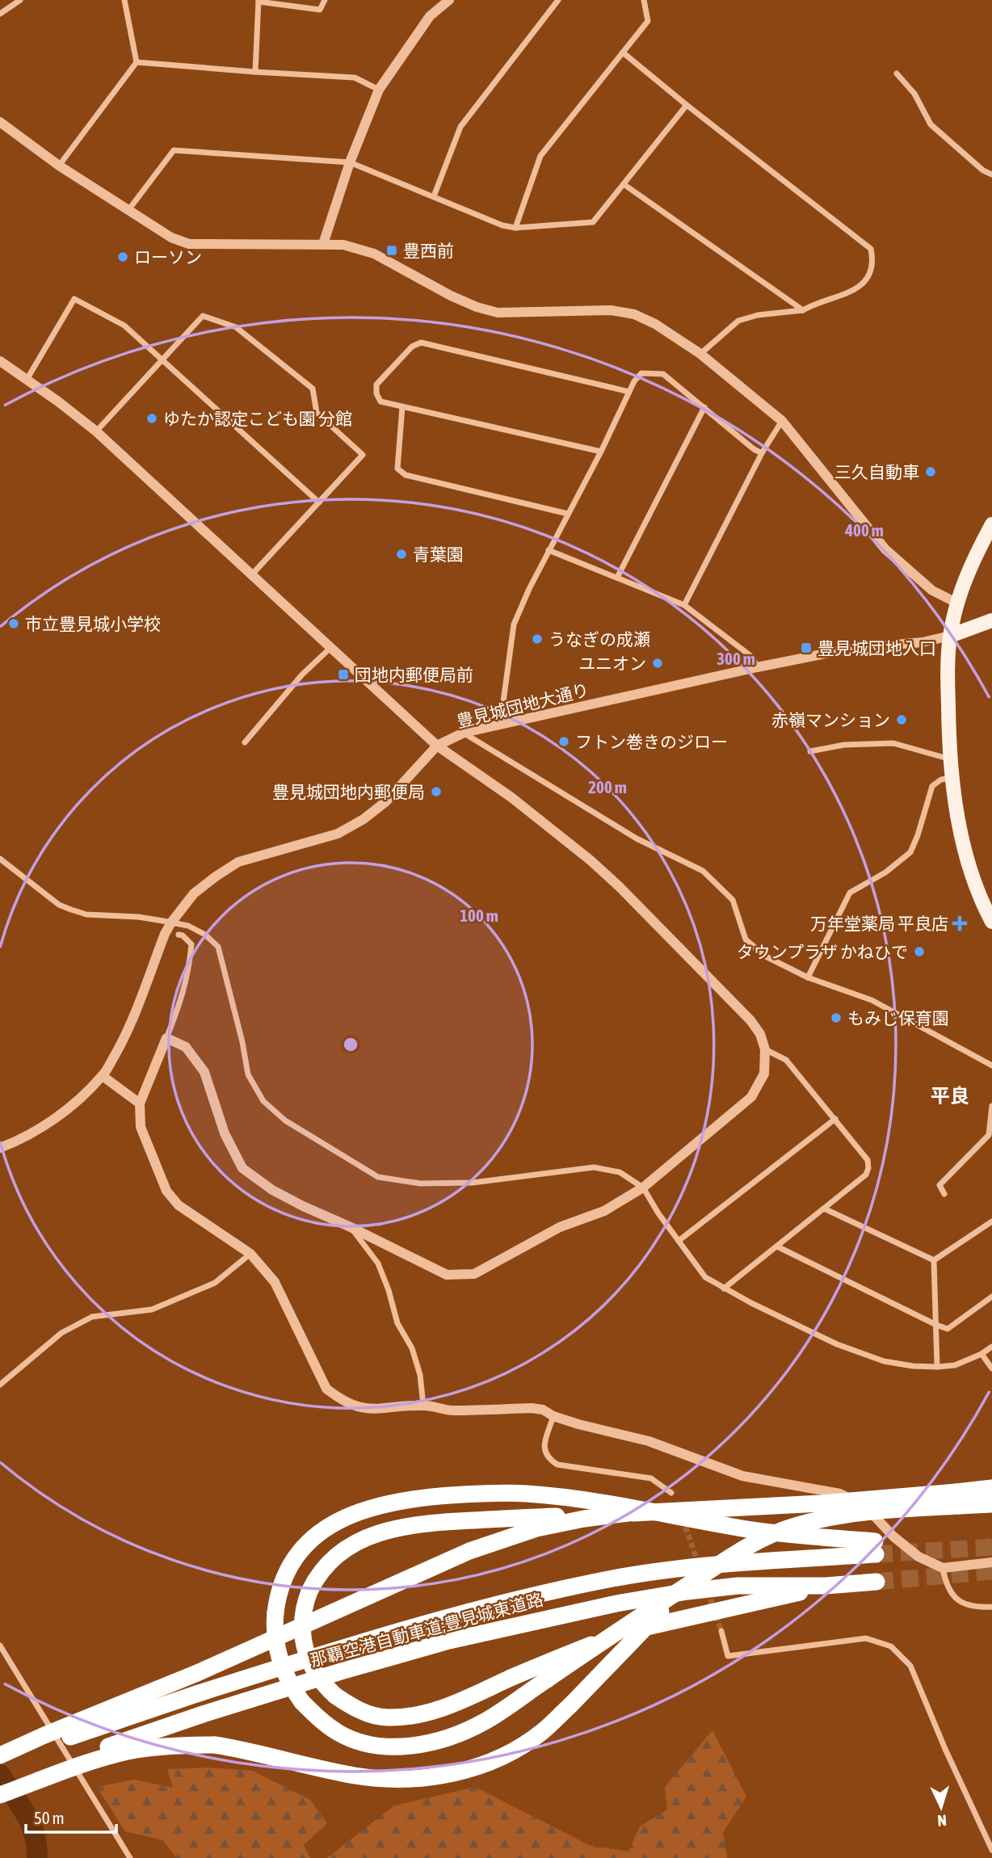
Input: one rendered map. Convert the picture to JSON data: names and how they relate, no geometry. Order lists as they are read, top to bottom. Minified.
{"streets":{"highway":["那覇空港自動車道;豊見城東道路"],"street":["豊見城団地大通り"]},"districts":["平良"],"places":{"transit":["豊西前","豊見城団地入口","団地内郵便局前"],"other":["ローソン","ゆたか認定こども園 分館","三久自動車","青葉園","市立豊見城小学校","うなぎの成瀬","ユニオン","赤嶺マンション","フトン巻きのジロー","豊見城団地内郵便局","タウンプラザ かねひで","もみじ保育園"],"health":["万年堂薬局 平良店"]},"scale_bar":"50 m","north":"bottom","rings":["400 m","300 m","200 m","100 m"]}
